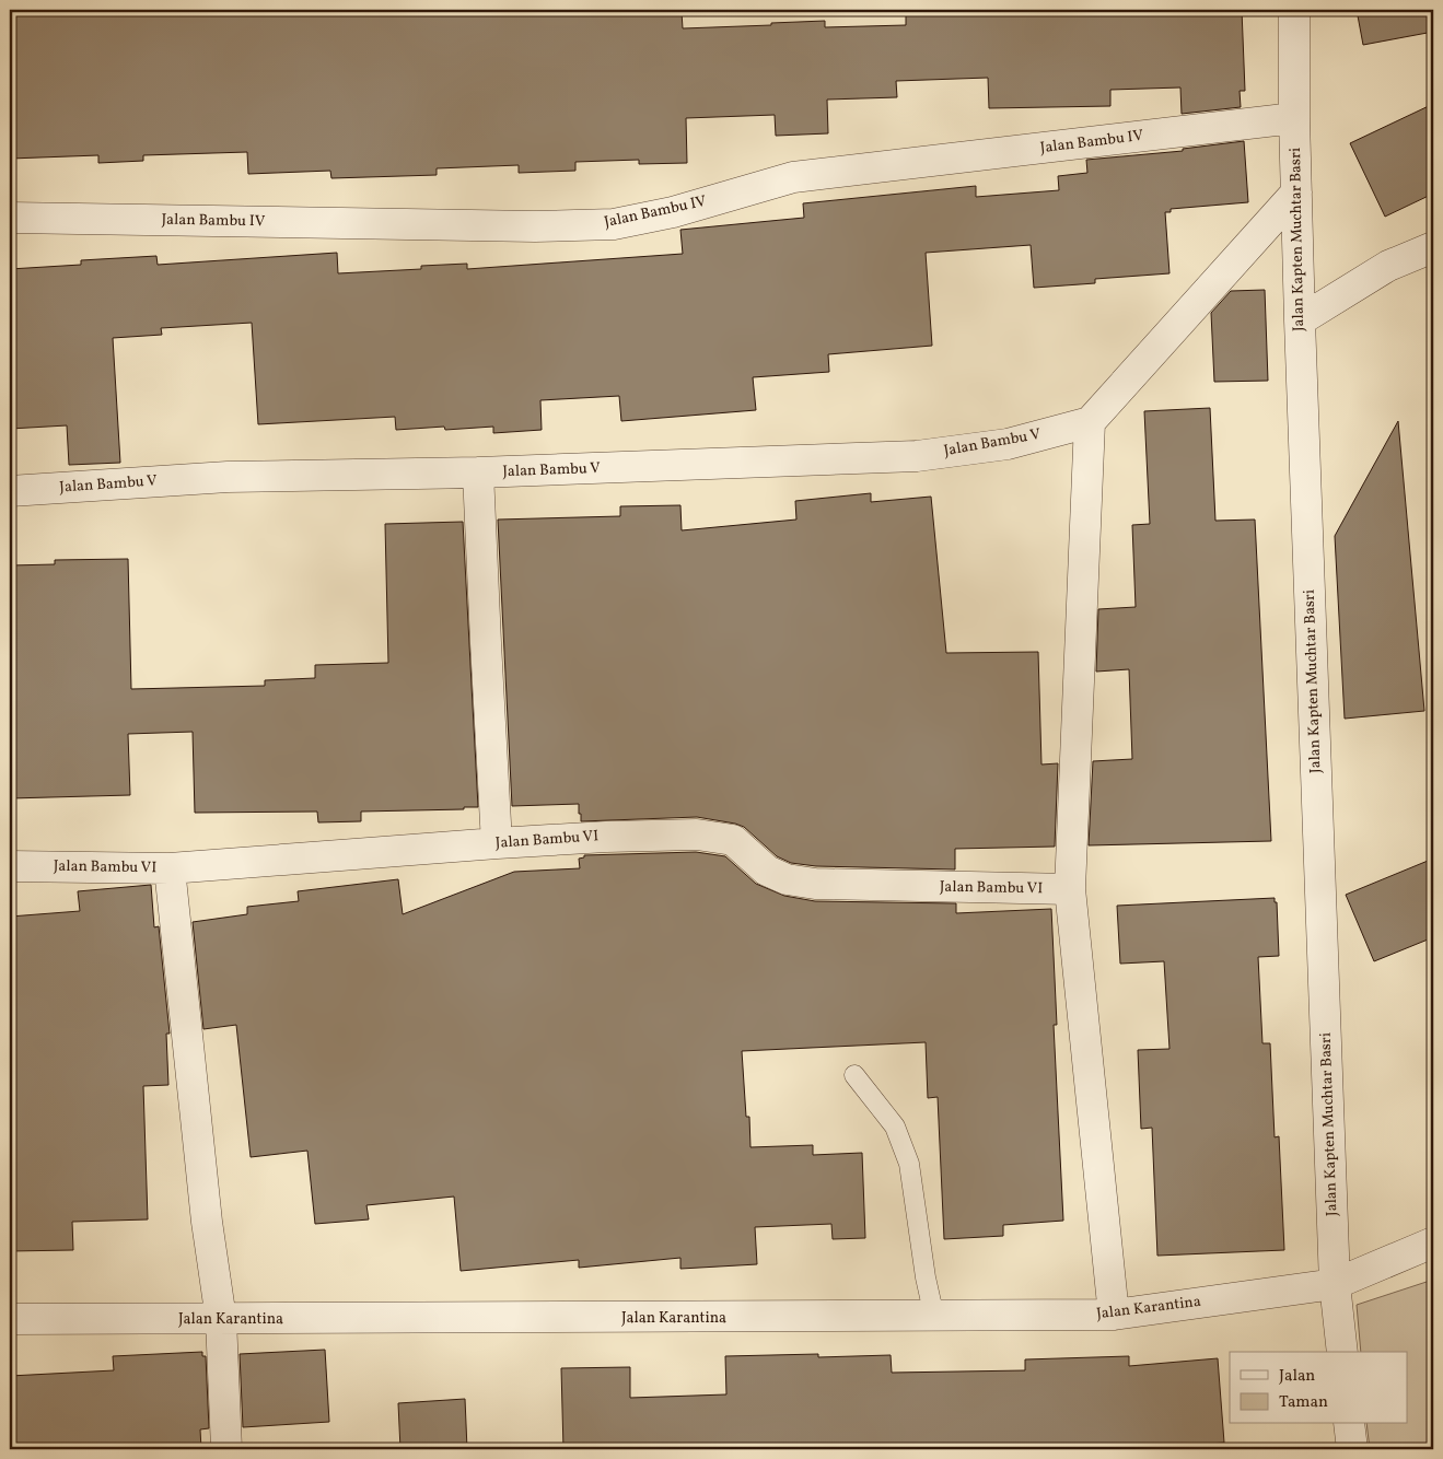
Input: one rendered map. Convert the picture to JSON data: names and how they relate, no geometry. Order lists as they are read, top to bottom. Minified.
{"streets":{"street":["Jalan Bambu IV","Jalan Kapten Muchtar Basri","Jalan Bambu V","Jalan Bambu VI","Jalan Karantina"]},"crossings":[["Jalan Bambu IV","Jalan Kapten Muchtar Basri"],["Jalan Kapten Muchtar Basri","Jalan Karantina"]],"legend":["Jalan","Taman"]}
